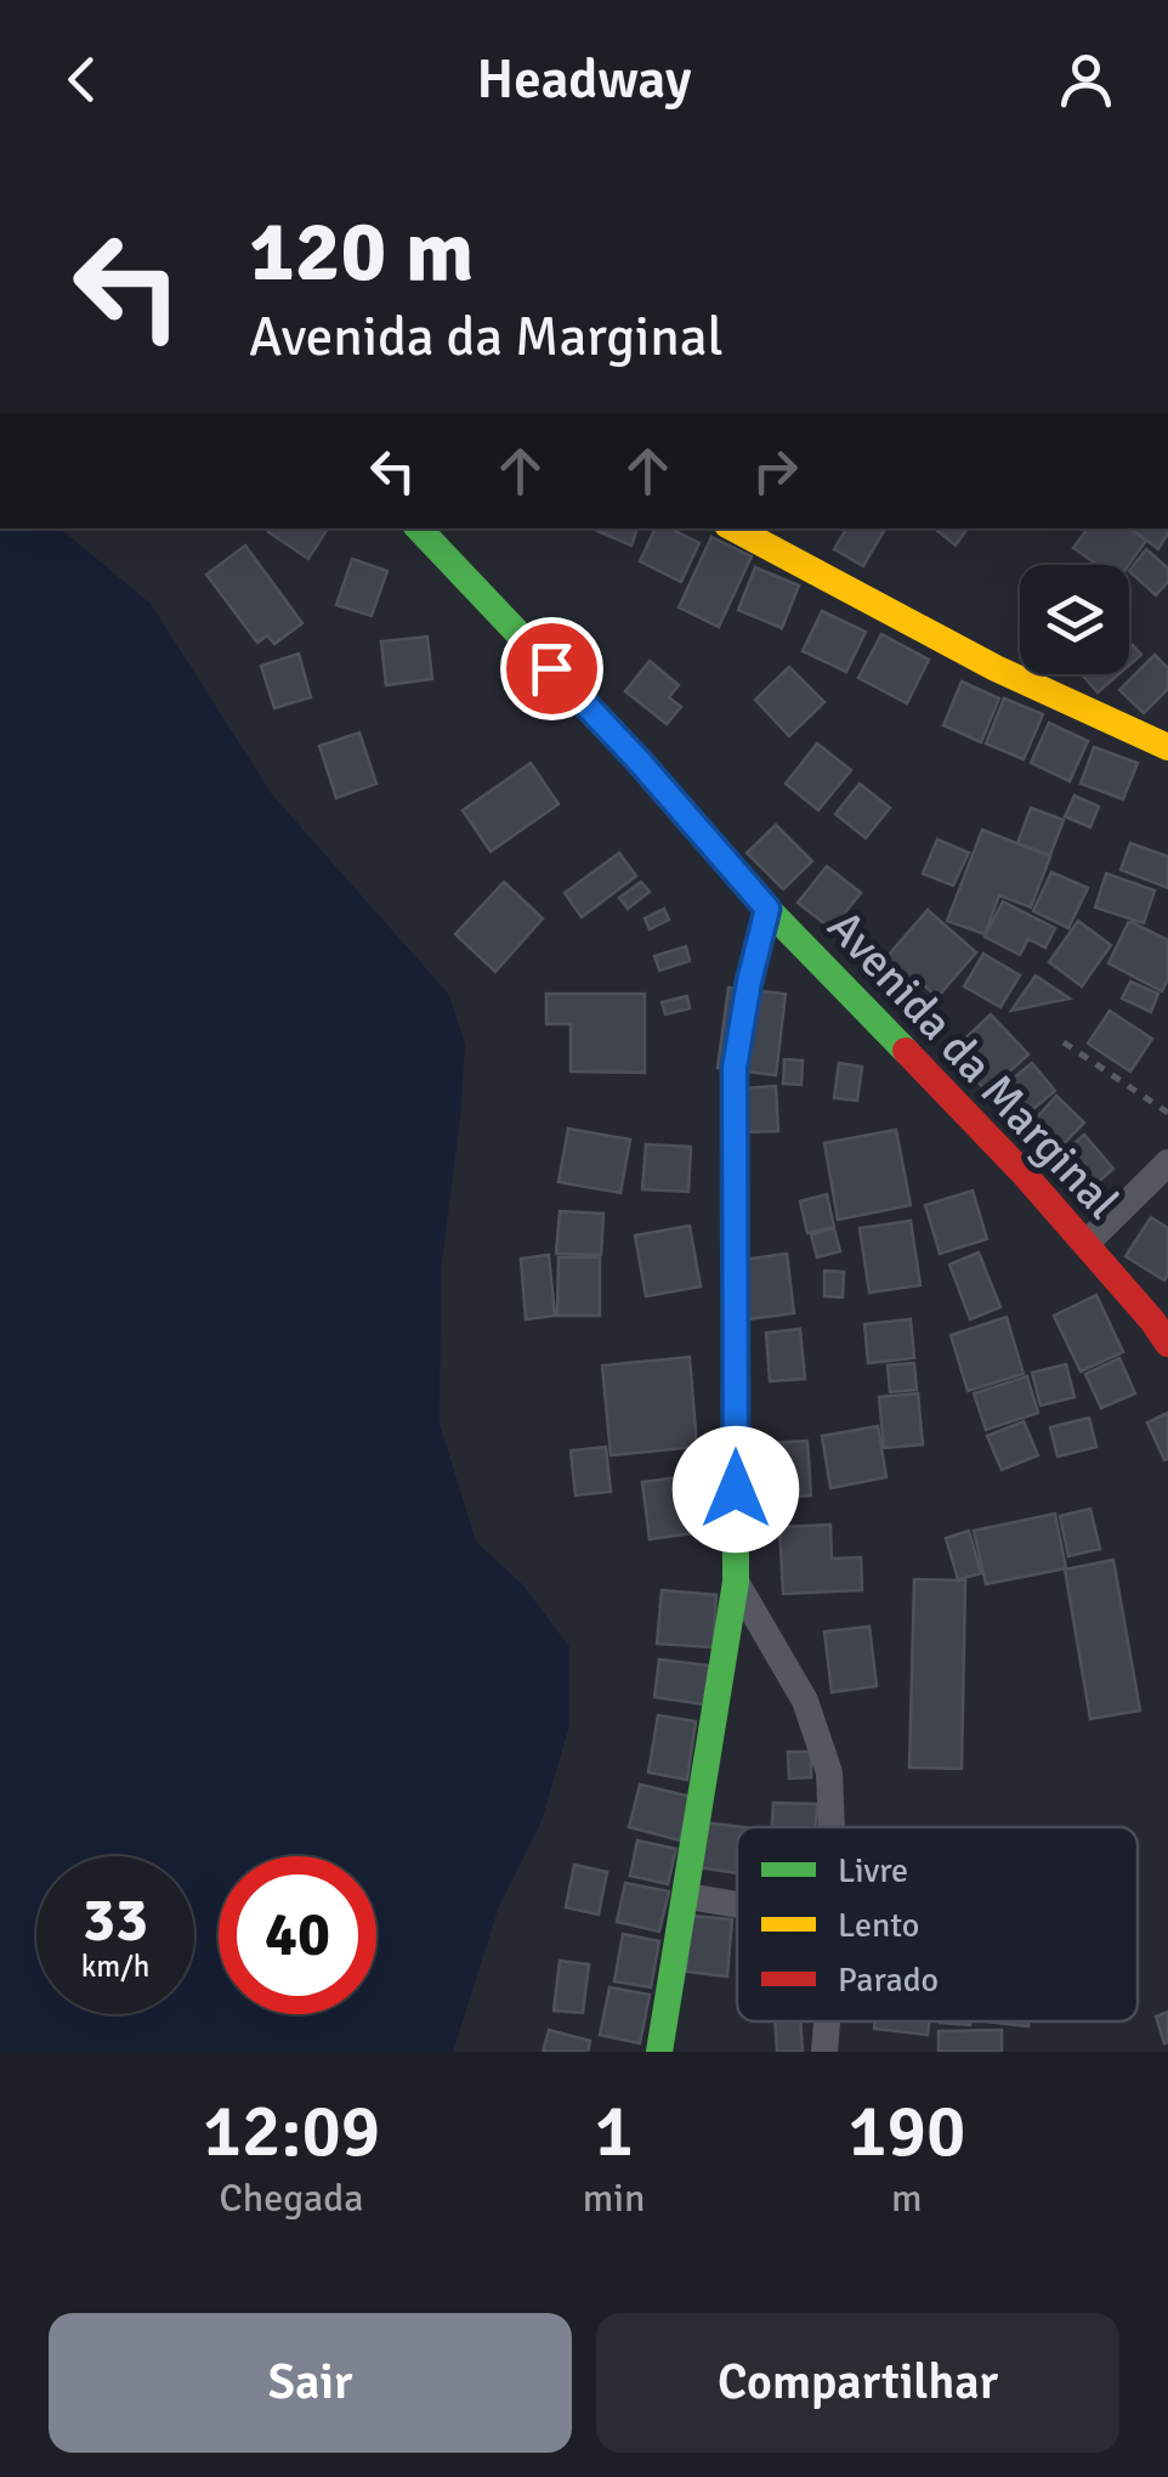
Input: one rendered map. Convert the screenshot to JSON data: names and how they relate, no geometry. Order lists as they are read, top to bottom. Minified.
{"streets":{"street":["Avenida da Marginal"]},"legend":["Livre","Lento","Parado"],"page":{"header":"Headway","turn":["120 m","Avenida da Marginal"],"speed":"33 km/h","limit":"40","eta":["12:09","Chegada","1","min","190","m"],"buttons":["Sair","Compartilhar"]}}
